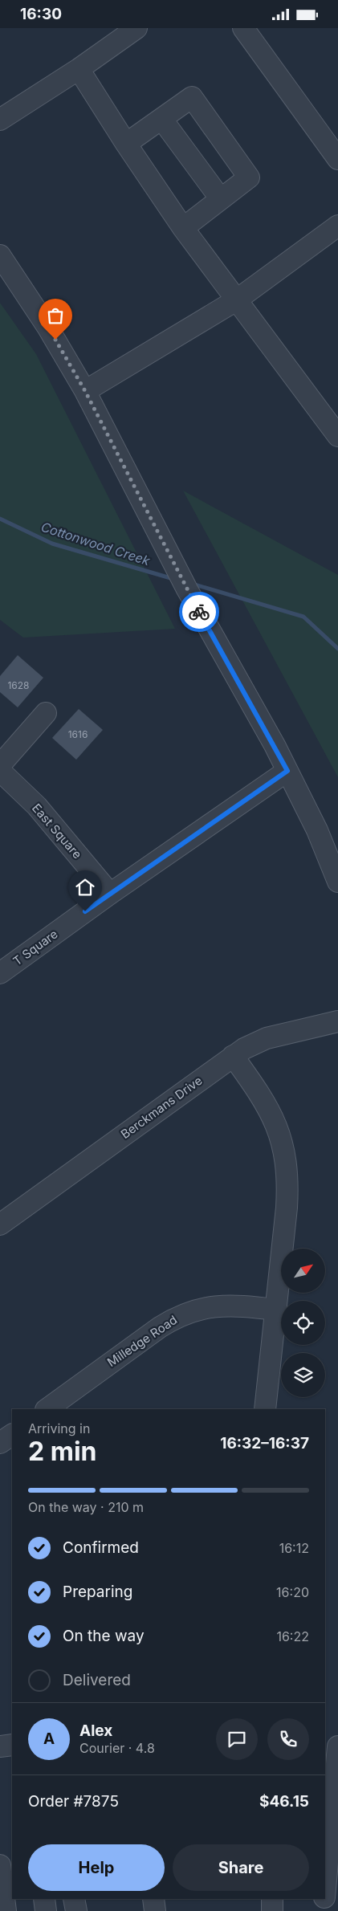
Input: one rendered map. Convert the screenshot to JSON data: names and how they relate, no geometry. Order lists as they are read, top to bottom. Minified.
{"streets":{"street":["East Square","T Square","Berckmans Drive","Milledge Road"]},"crossings":[["East Square","T Square"]],"water":["Cottonwood Creek"],"house_numbers":["1628","1616"],"north":"top right","page":{"status":"16:30","heading":["2 min","Arriving in","16:32–16:37"],"panel":["Alex","Courier · 4.8","Order #7875","$46.15"],"bar":"On the way · 210 m","list":[["Confirmed","16:12"],["Preparing","16:20"],["On the way","16:22"],"Delivered"],"round":"A","buttons":["Help","Share"]}}
